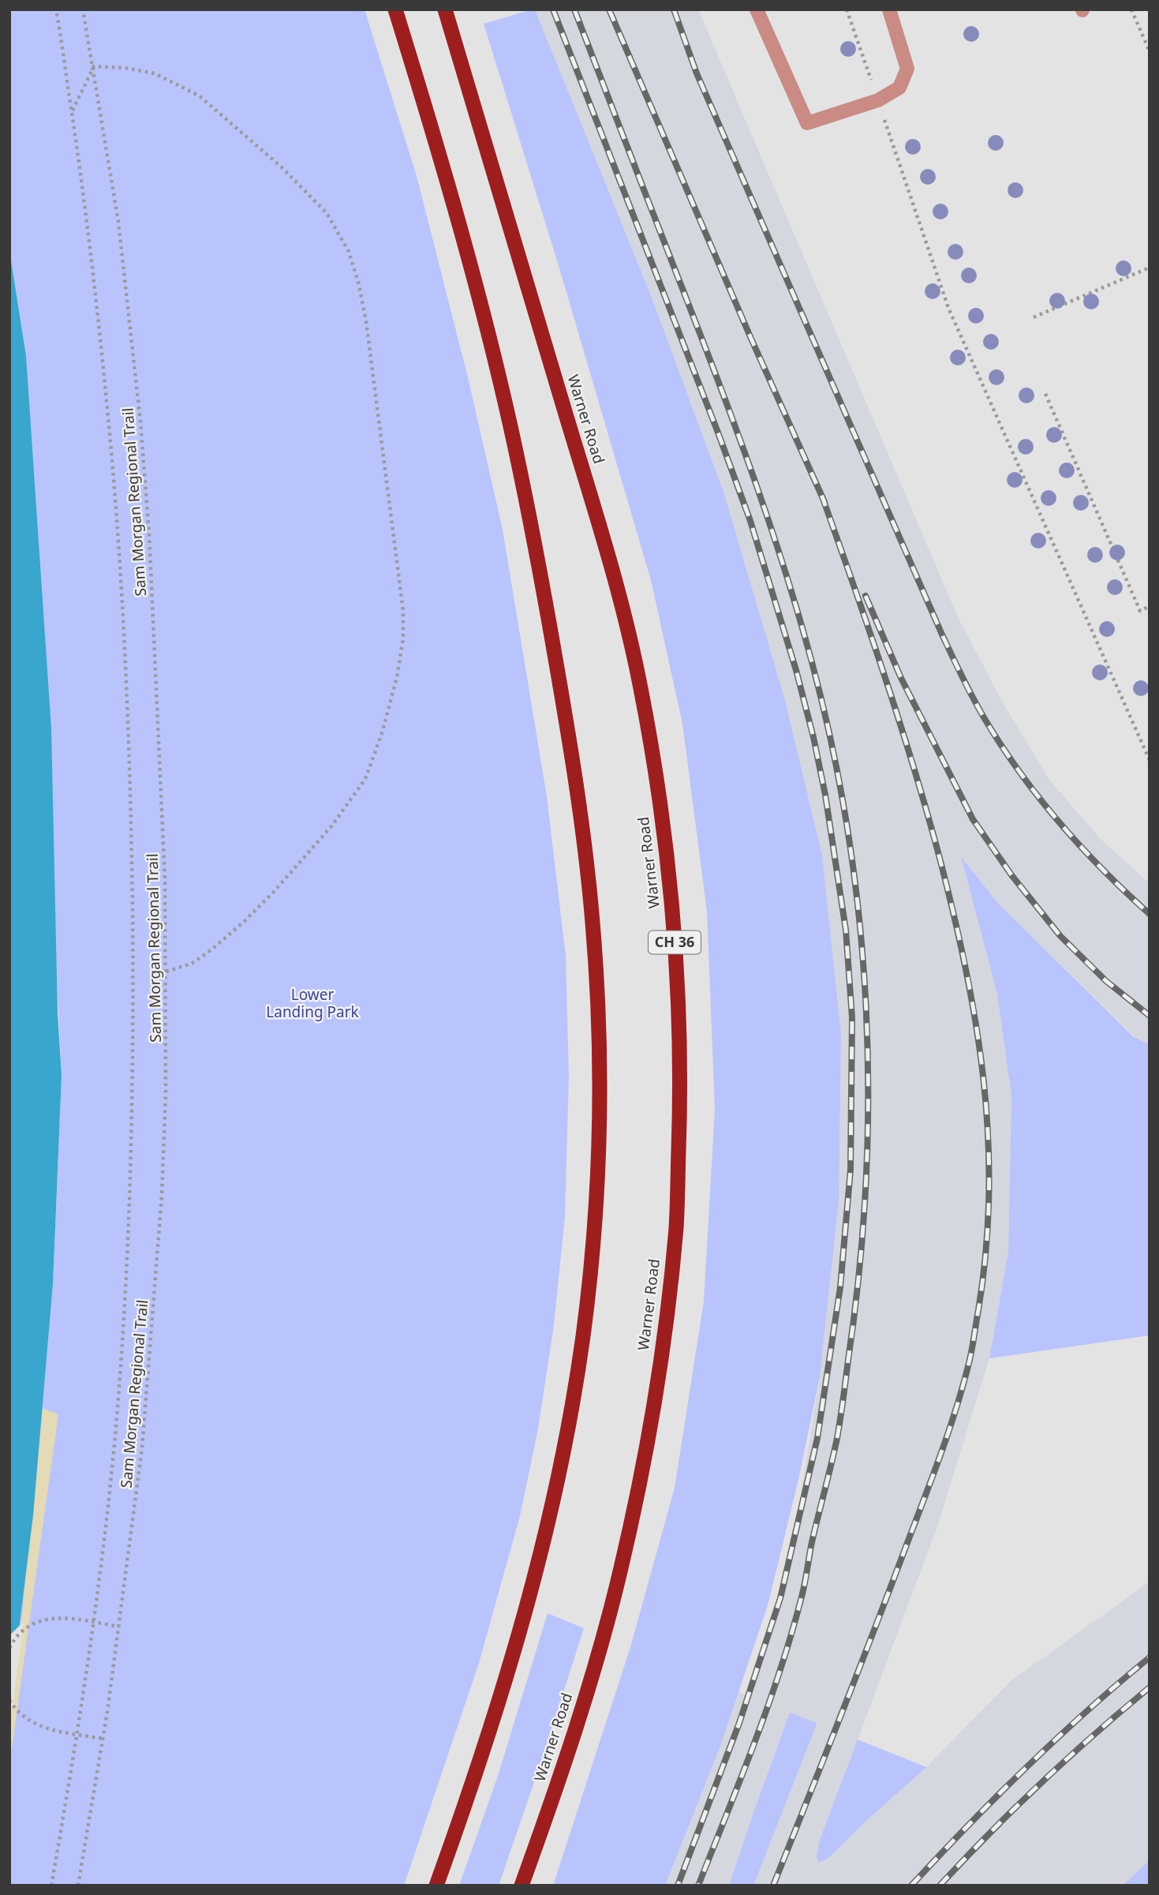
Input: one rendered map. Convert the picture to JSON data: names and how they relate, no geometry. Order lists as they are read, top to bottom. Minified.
{"streets":{"highway":["Warner Road","CH 36"],"path":["Sam Morgan Regional Trail"]},"parks":["Lower Landing Park"]}
